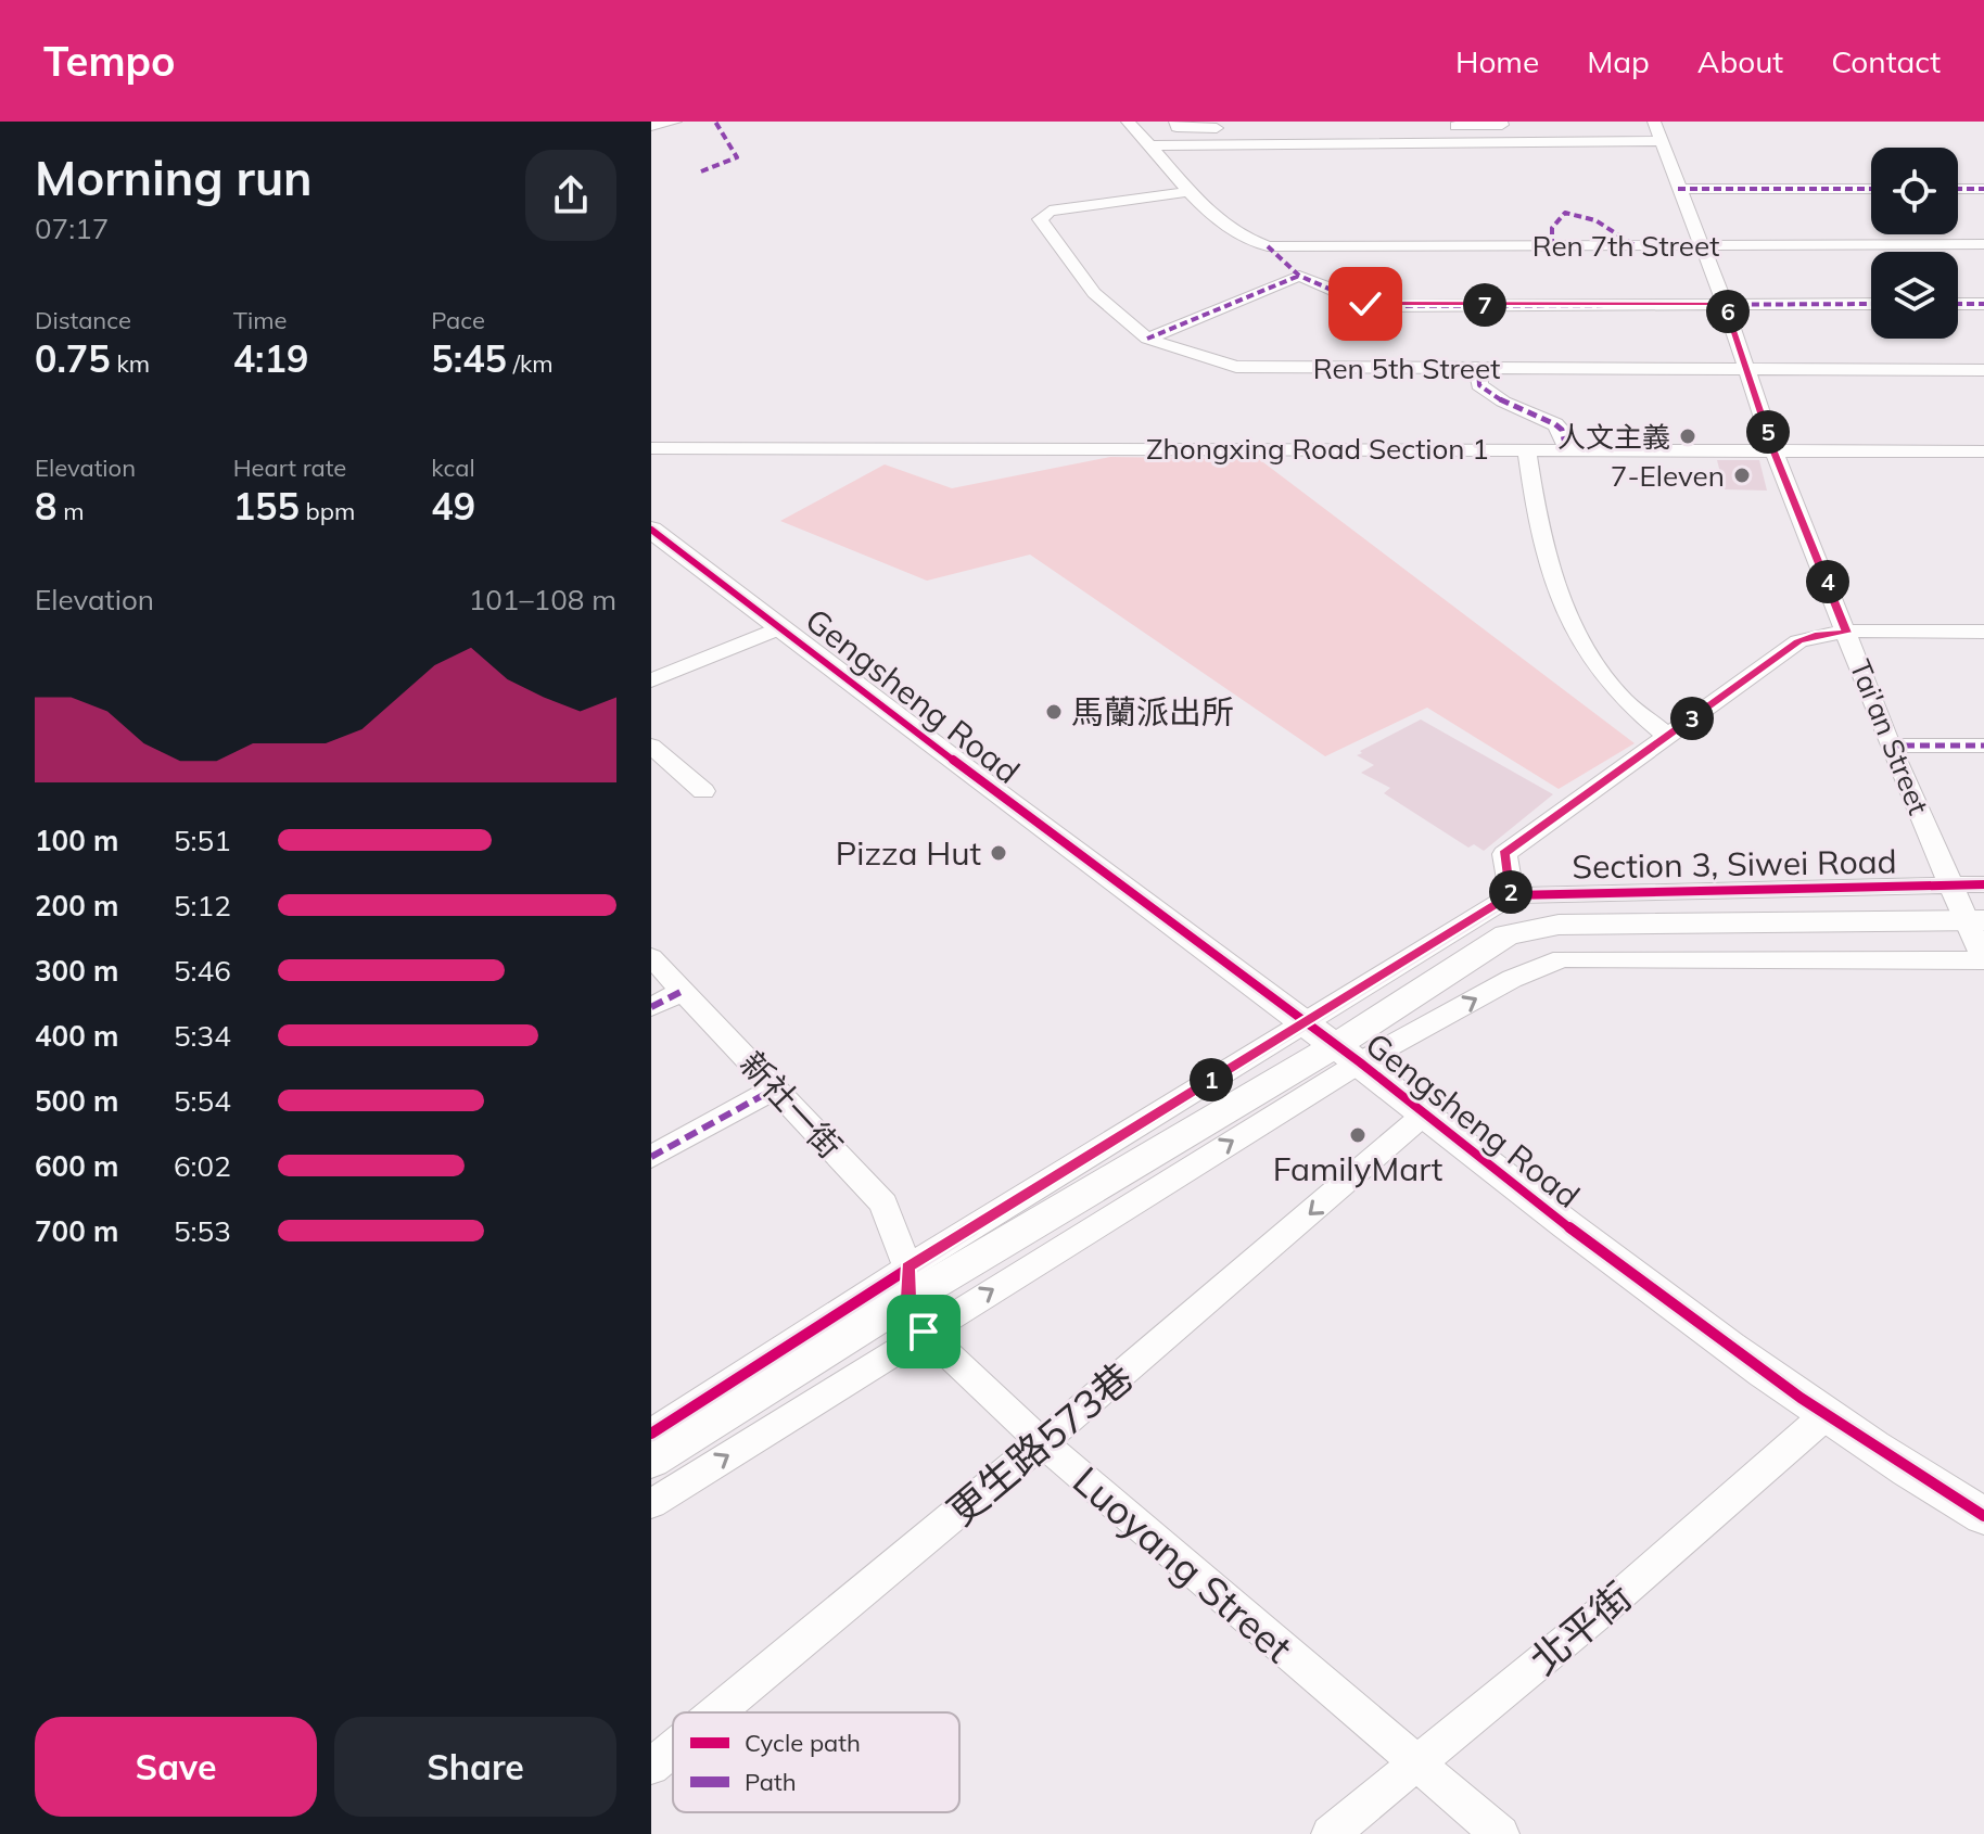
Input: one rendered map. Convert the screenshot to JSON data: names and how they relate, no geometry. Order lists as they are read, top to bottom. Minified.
{"streets":{"street":["Ren 7th Street","Ren 5th Street","Zhongxing Road Section 1","Gengsheng Road","Tai'an Street","Section 3, Siwei Road","新社一街","更生路573巷","Luoyang Street","北平街"]},"crossings":[["Ren 7th Street","Ren 5th Street"],["Ren 7th Street","Tai'an Street"],["Ren 5th Street","Tai'an Street"],["Zhongxing Road Section 1","Tai'an Street"],["Gengsheng Road","Section 3, Siwei Road"],["Gengsheng Road","更生路573巷"],["Gengsheng Road","北平街"],["Tai'an Street","Section 3, Siwei Road"],["Section 3, Siwei Road","新社一街"],["Section 3, Siwei Road","Luoyang Street"],["新社一街","Luoyang Street"],["更生路573巷","Luoyang Street"],["Luoyang Street","北平街"]],"one_way":["更生路573巷"],"places":["人文主義","7-Eleven","馬蘭派出所","Pizza Hut","FamilyMart"],"legend":["Cycle path","Path"],"page":{"header":"Tempo","nav":["Home","Map","About","Contact"],"heading":["Morning run","07:17"],"stats":[["Distance","0.75 km"],["Time","4:19"],["Pace","5:45 /km"],["Elevation","8 m"],["Heart rate","155 bpm"],["kcal","49"]],"pins":["7","6","5","4","3","2","1"],"chart":["Elevation","101–108 m"],"list":[{"name":"100 m","note":"5:51"},{"name":"200 m","note":"5:12"},{"name":"300 m","note":"5:46"},{"name":"400 m","note":"5:34"},{"name":"500 m","note":"5:54"},{"name":"600 m","note":"6:02"},{"name":"700 m","note":"5:53"}],"buttons":["Save","Share"]}}
